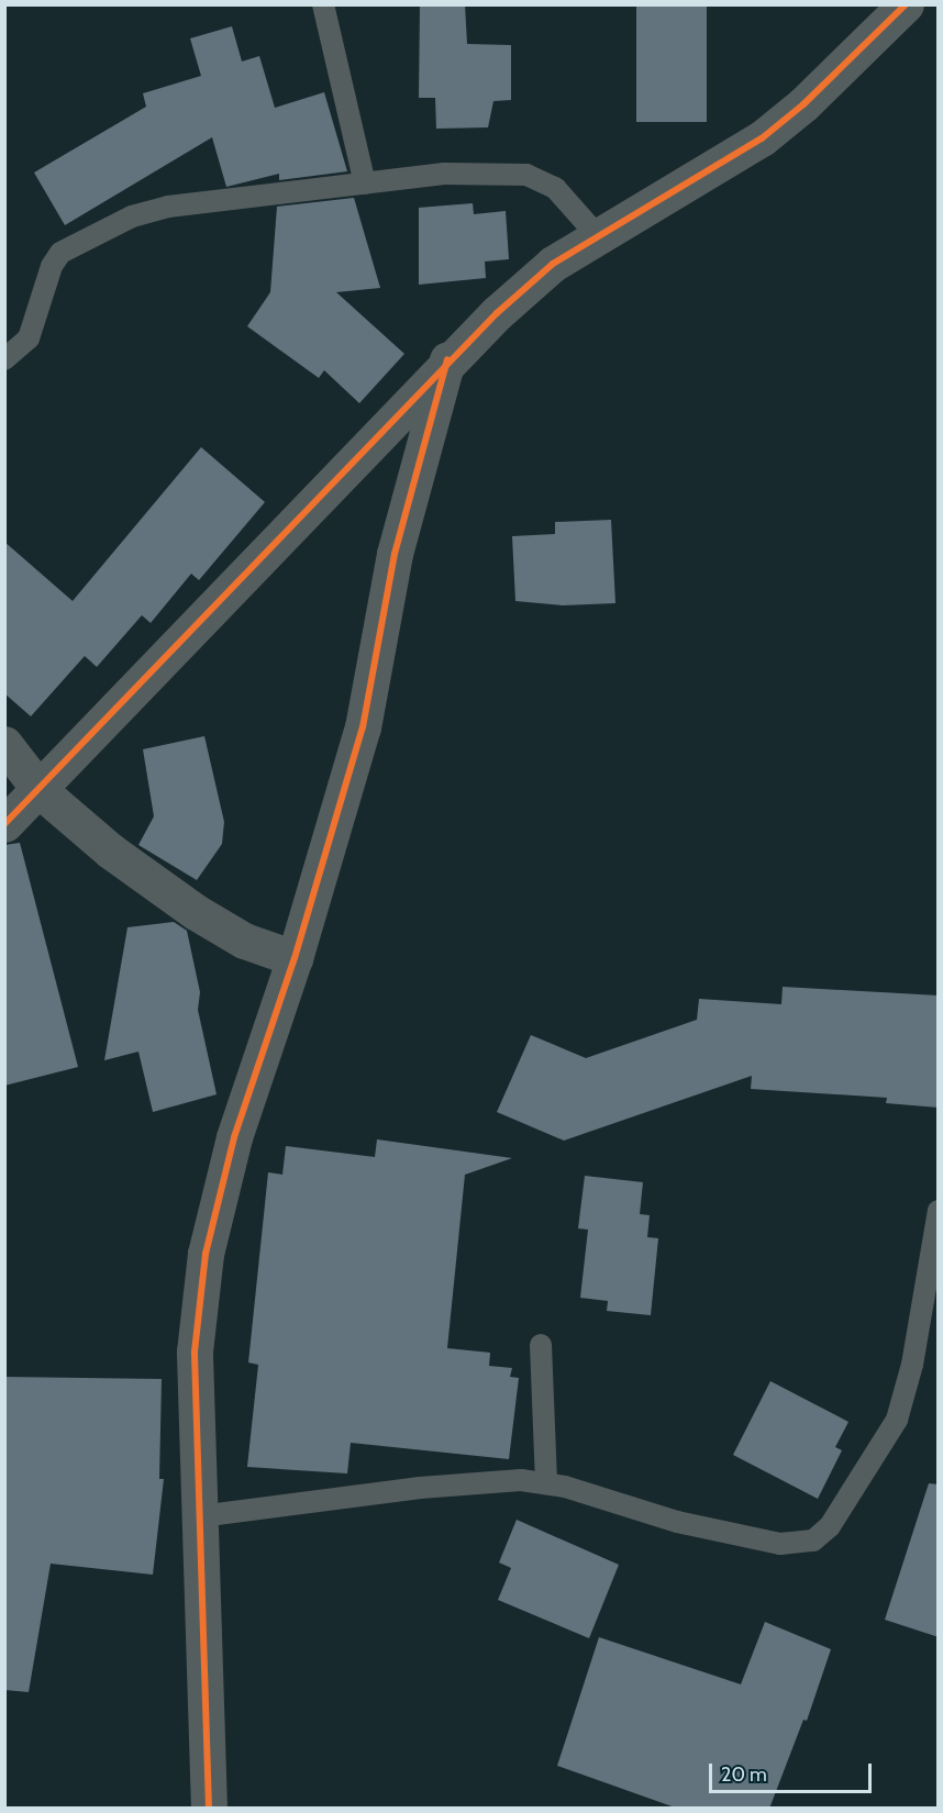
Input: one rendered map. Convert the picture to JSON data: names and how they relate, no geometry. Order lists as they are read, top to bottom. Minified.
{"scale_bar":"20 m"}
